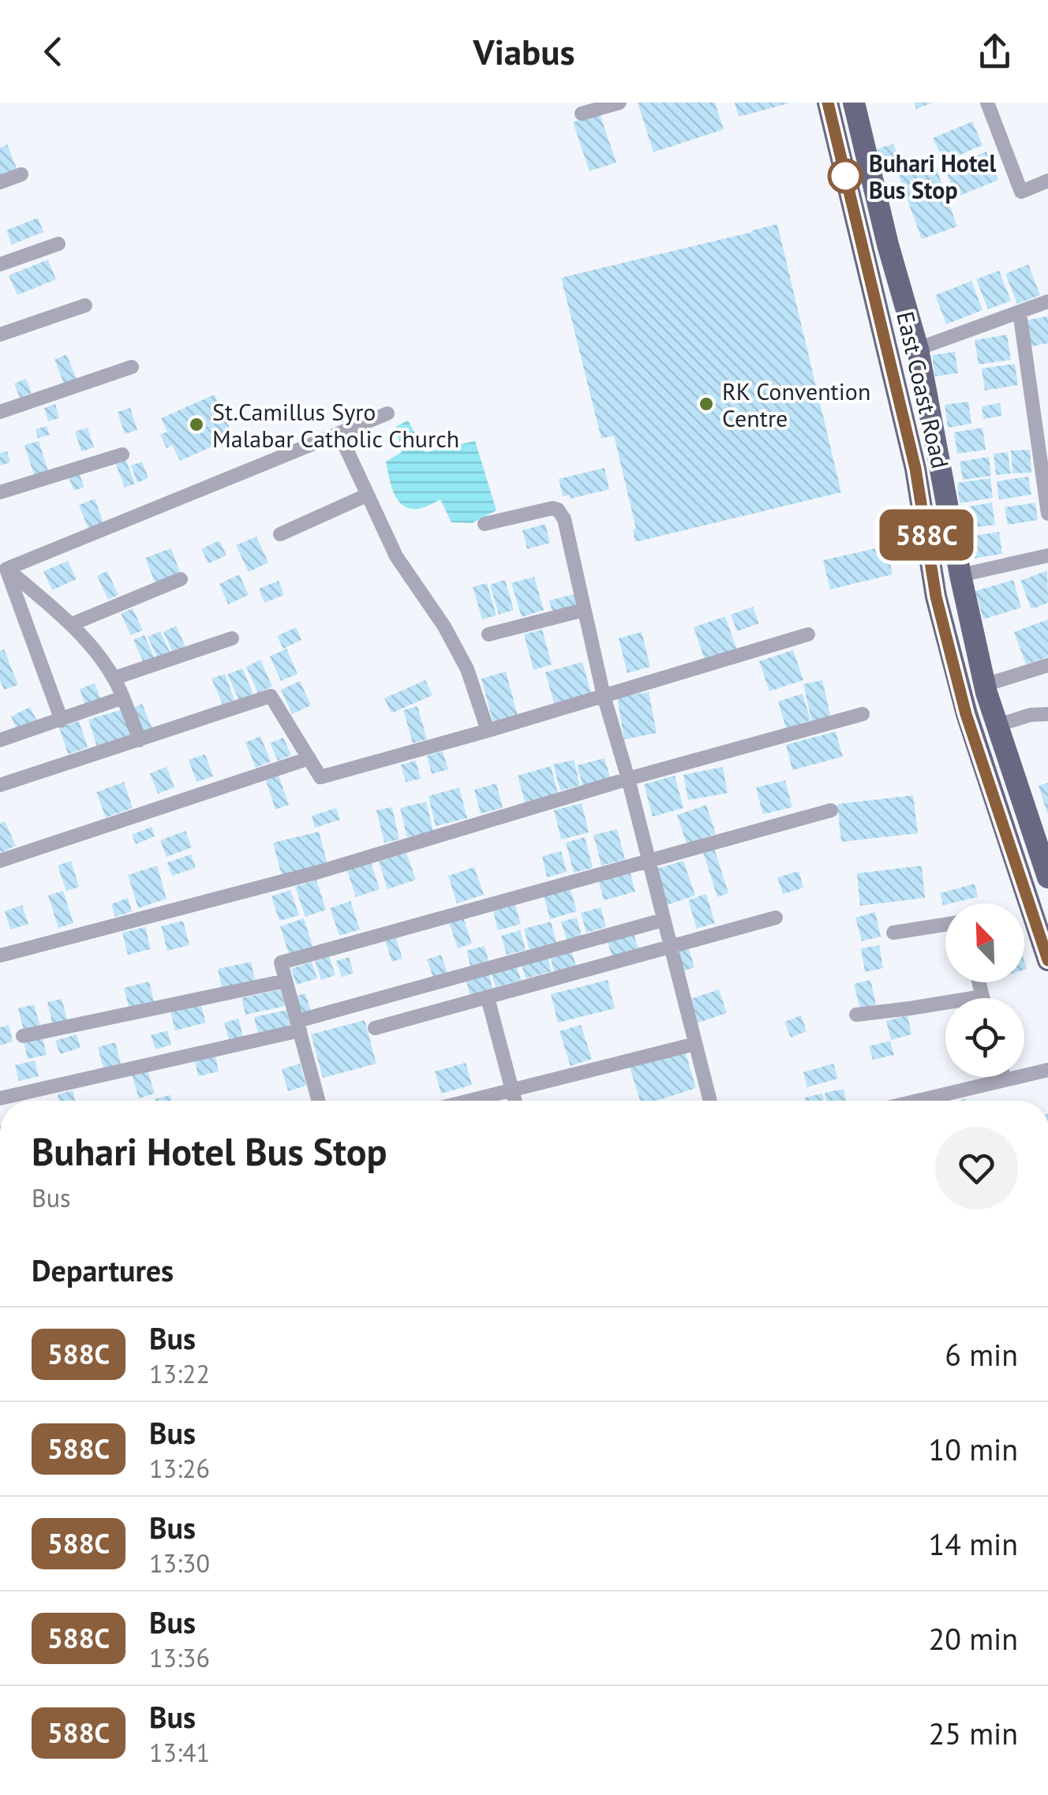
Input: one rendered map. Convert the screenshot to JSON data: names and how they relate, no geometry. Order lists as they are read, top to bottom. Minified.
{"streets":{"main road":["East Coast Road"]},"places":["Buhari Hotel Bus Stop","RK Convention Centre","St.Camillus Syro Malabar Catholic Church"],"lines":["bus line 588C"],"north":"top left","page":{"header":"Viabus","on_map":"588C","heading":[["Buhari Hotel Bus Stop","Bus"],"Departures"],"list":[{"mark":"588C","name":"Bus","note":"13:22","value":"6 min"},{"mark":"588C","name":"Bus","note":"13:26","value":"10 min"},{"mark":"588C","name":"Bus","note":"13:30","value":"14 min"},{"mark":"588C","name":"Bus","note":"13:36","value":"20 min"},{"mark":"588C","name":"Bus","note":"13:41","value":"25 min"}]}}
